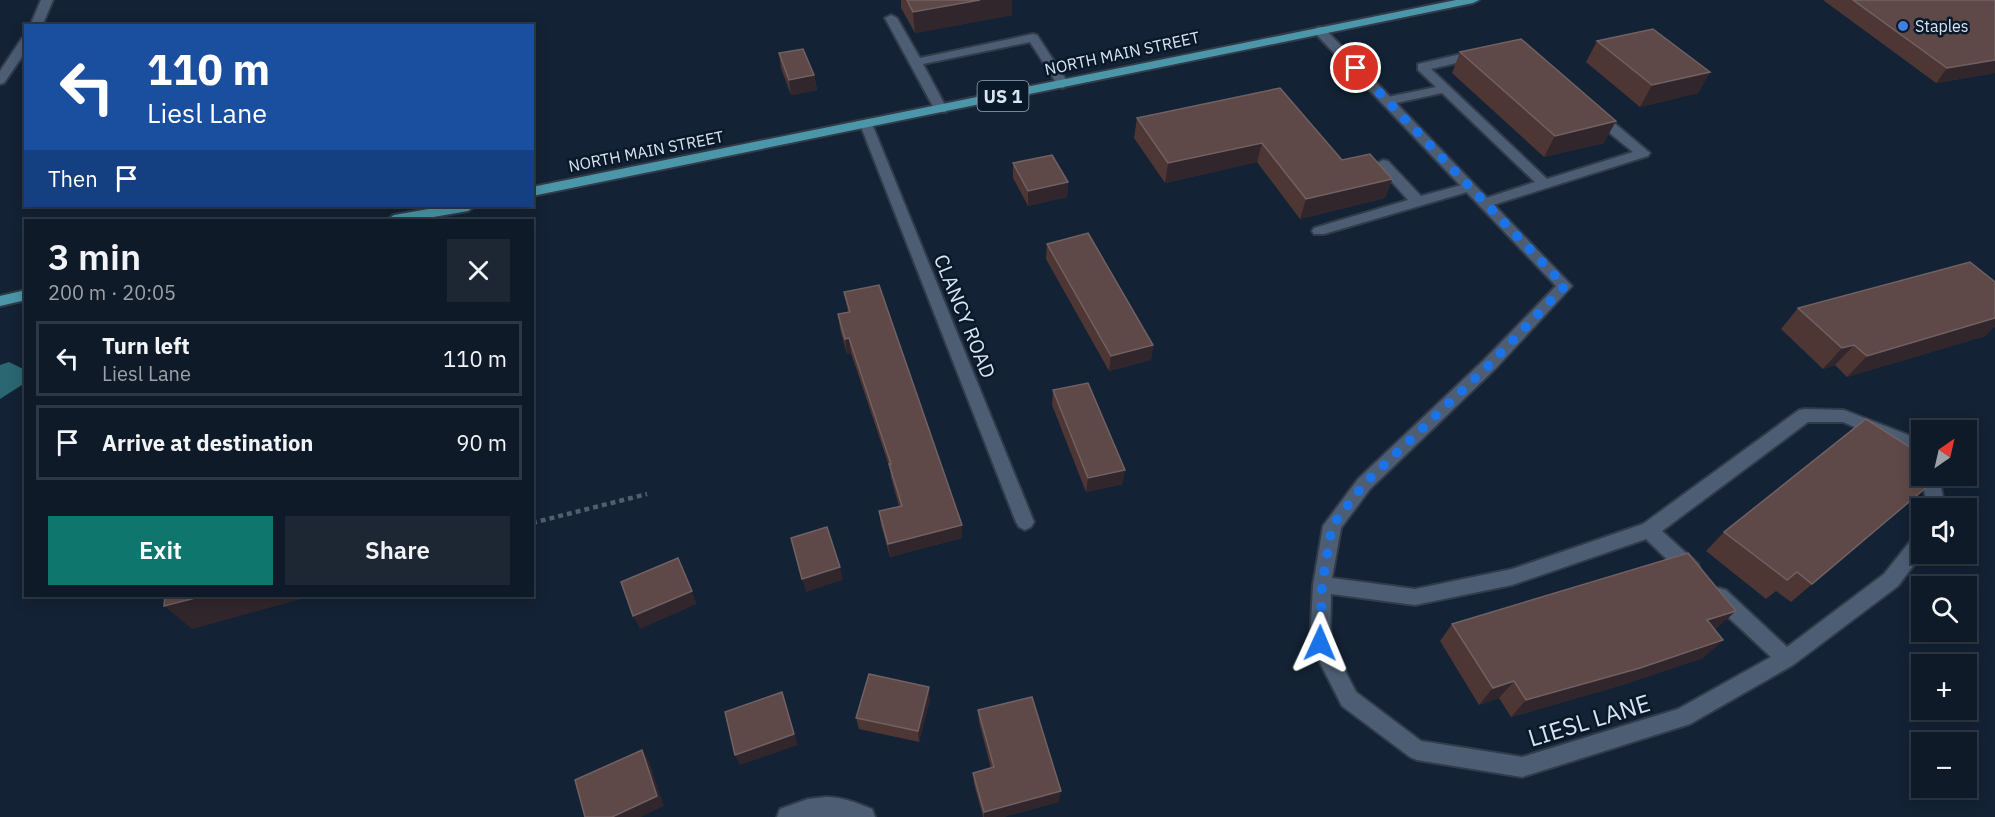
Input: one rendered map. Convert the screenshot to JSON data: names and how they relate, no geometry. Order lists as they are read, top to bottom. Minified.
{"streets":{"main road":["NORTH MAIN STREET","US 1"],"street":["CLANCY ROAD","LIESL LANE"]},"crossings":[["NORTH MAIN STREET","CLANCY ROAD"],["NORTH MAIN STREET","LIESL LANE"]],"places":["Staples"],"north":"top right","page":{"turn":["110 m","Liesl Lane"],"then":"Then","heading":["3 min","200 m · 20:05"],"list":[{"name":"Turn left","note":"Liesl Lane","value":"110 m"},{"name":"Arrive at destination","value":"90 m"}],"map_buttons":["+","−"],"buttons":["Exit","Share"]}}
